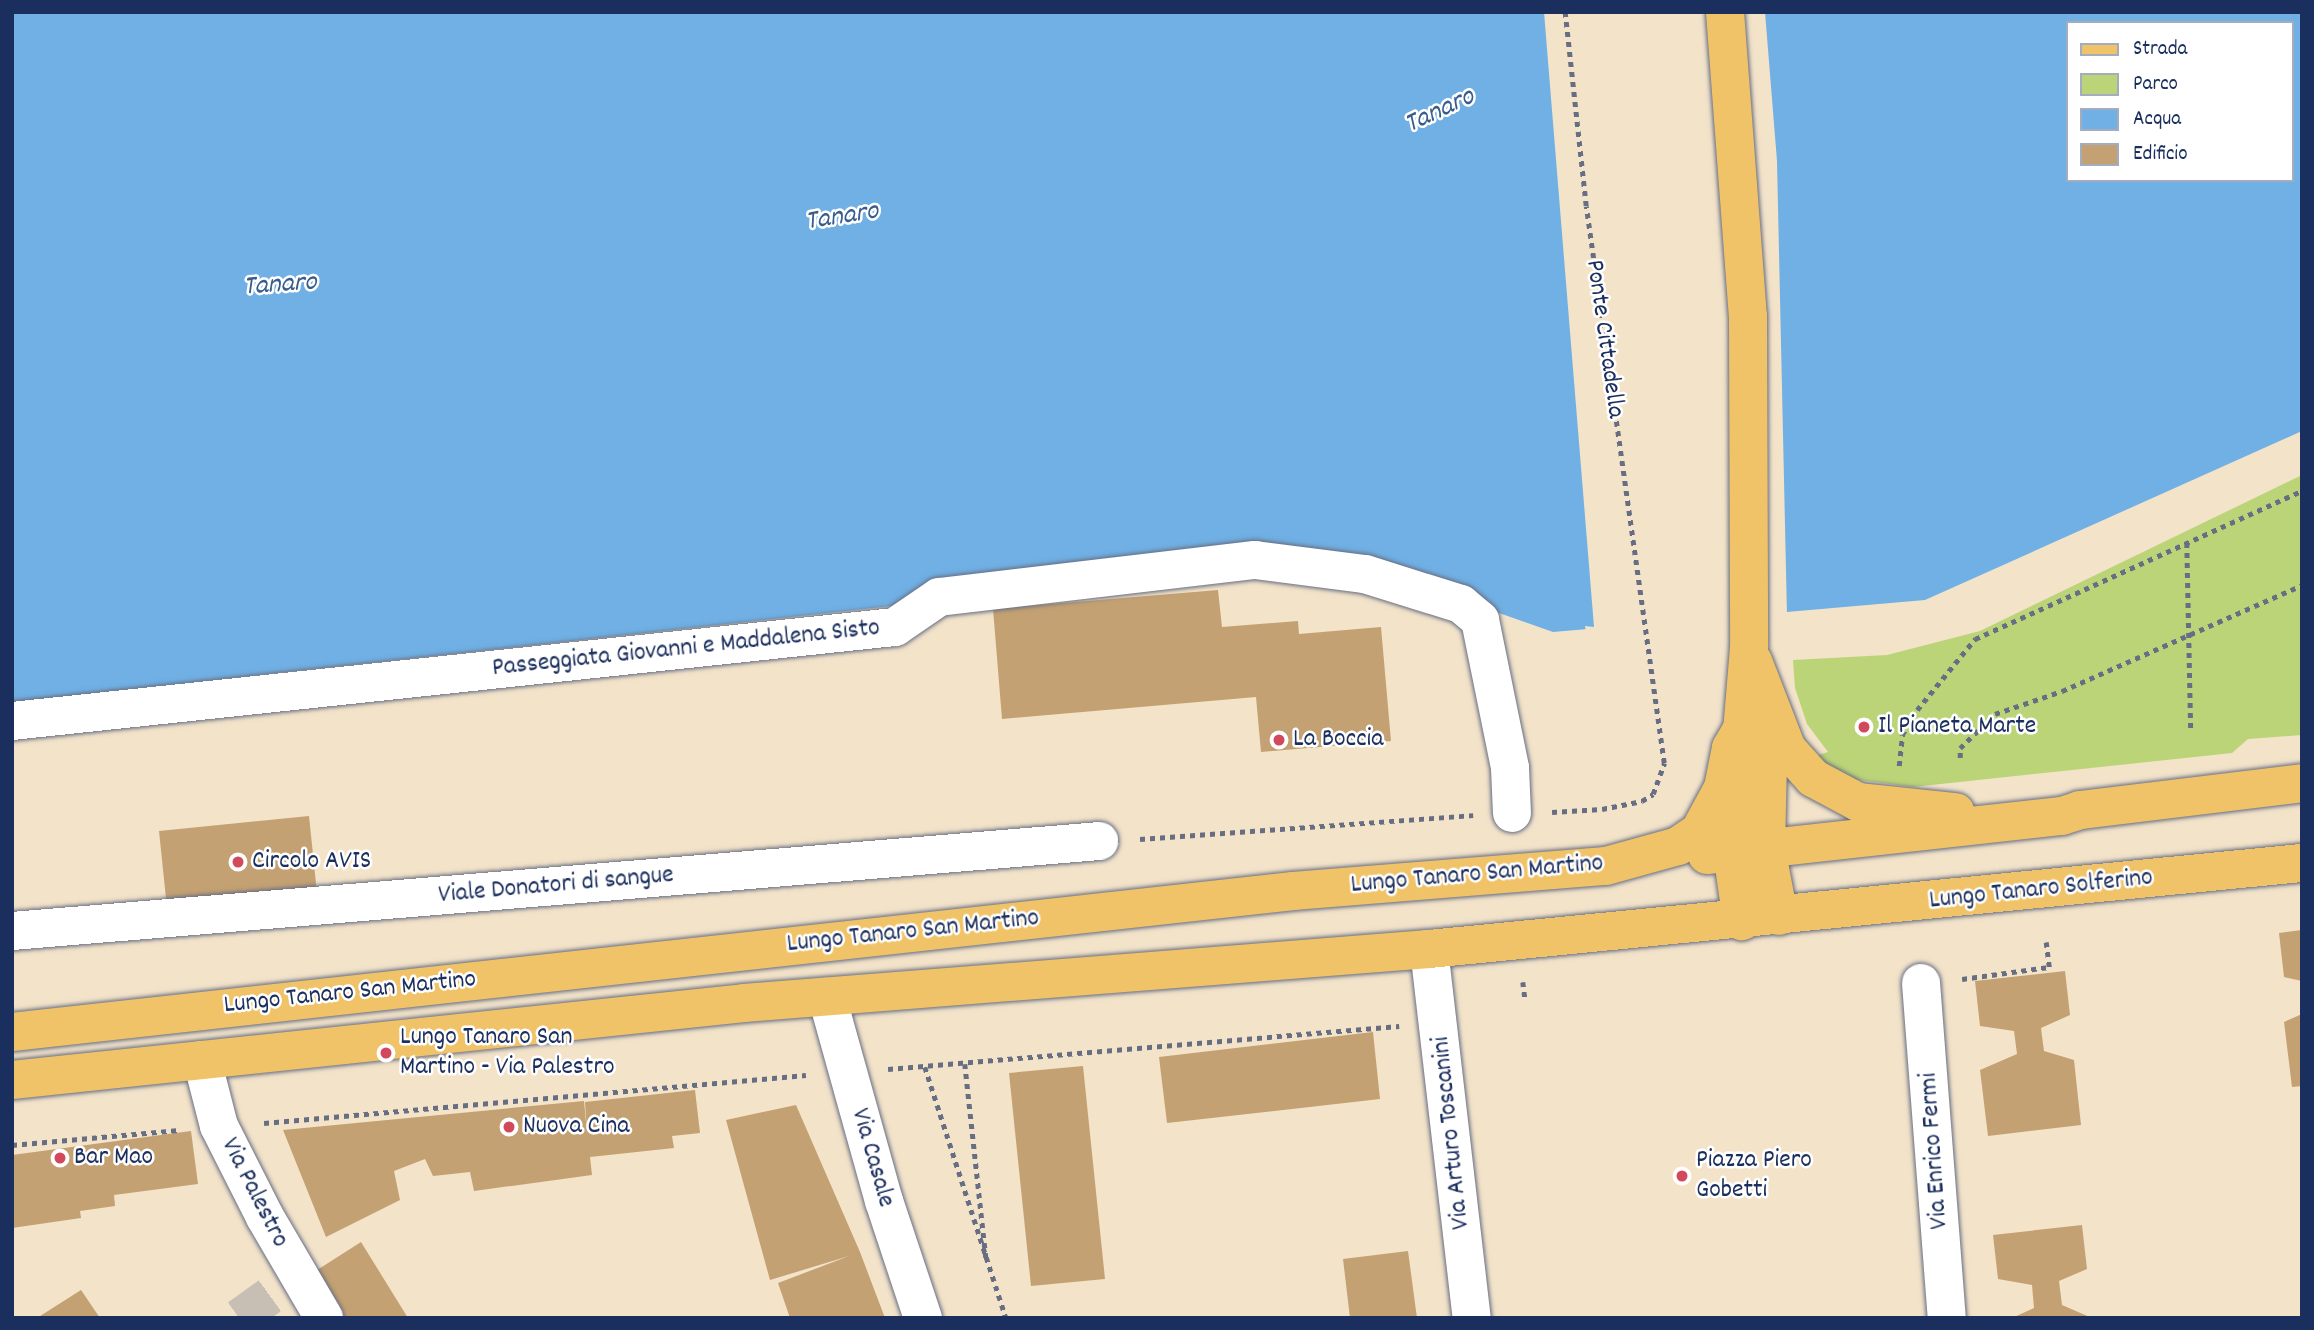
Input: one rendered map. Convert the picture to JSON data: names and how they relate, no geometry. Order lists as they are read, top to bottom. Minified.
{"streets":{"main road":["Lungo Tanaro San Martino","Lungo Tanaro Solferino"],"street":["Passeggiata Giovanni e Maddalena Sisto","Viale Donatori di sangue","Via Arturo Toscanini","Via Enrico Fermi","Via Casale","Via Palestro"],"path":["Ponte Cittadella"]},"crossings":[["Ponte Cittadella","Passeggiata Giovanni e Maddalena Sisto"],["Ponte Cittadella","Viale Donatori di sangue"],["Lungo Tanaro San Martino","Lungo Tanaro Solferino"],["Lungo Tanaro San Martino","Via Arturo Toscanini"],["Lungo Tanaro San Martino","Via Casale"],["Lungo Tanaro San Martino","Via Palestro"]],"water":["Tanaro"],"places":["Il Pianeta Marte","La Boccia","Circolo AVIS","Lungo Tanaro San Martino - Via Palestro","Nuova Cina","Bar Mao","Piazza Piero Gobetti"],"legend":["Strada","Parco","Acqua","Edificio"]}
